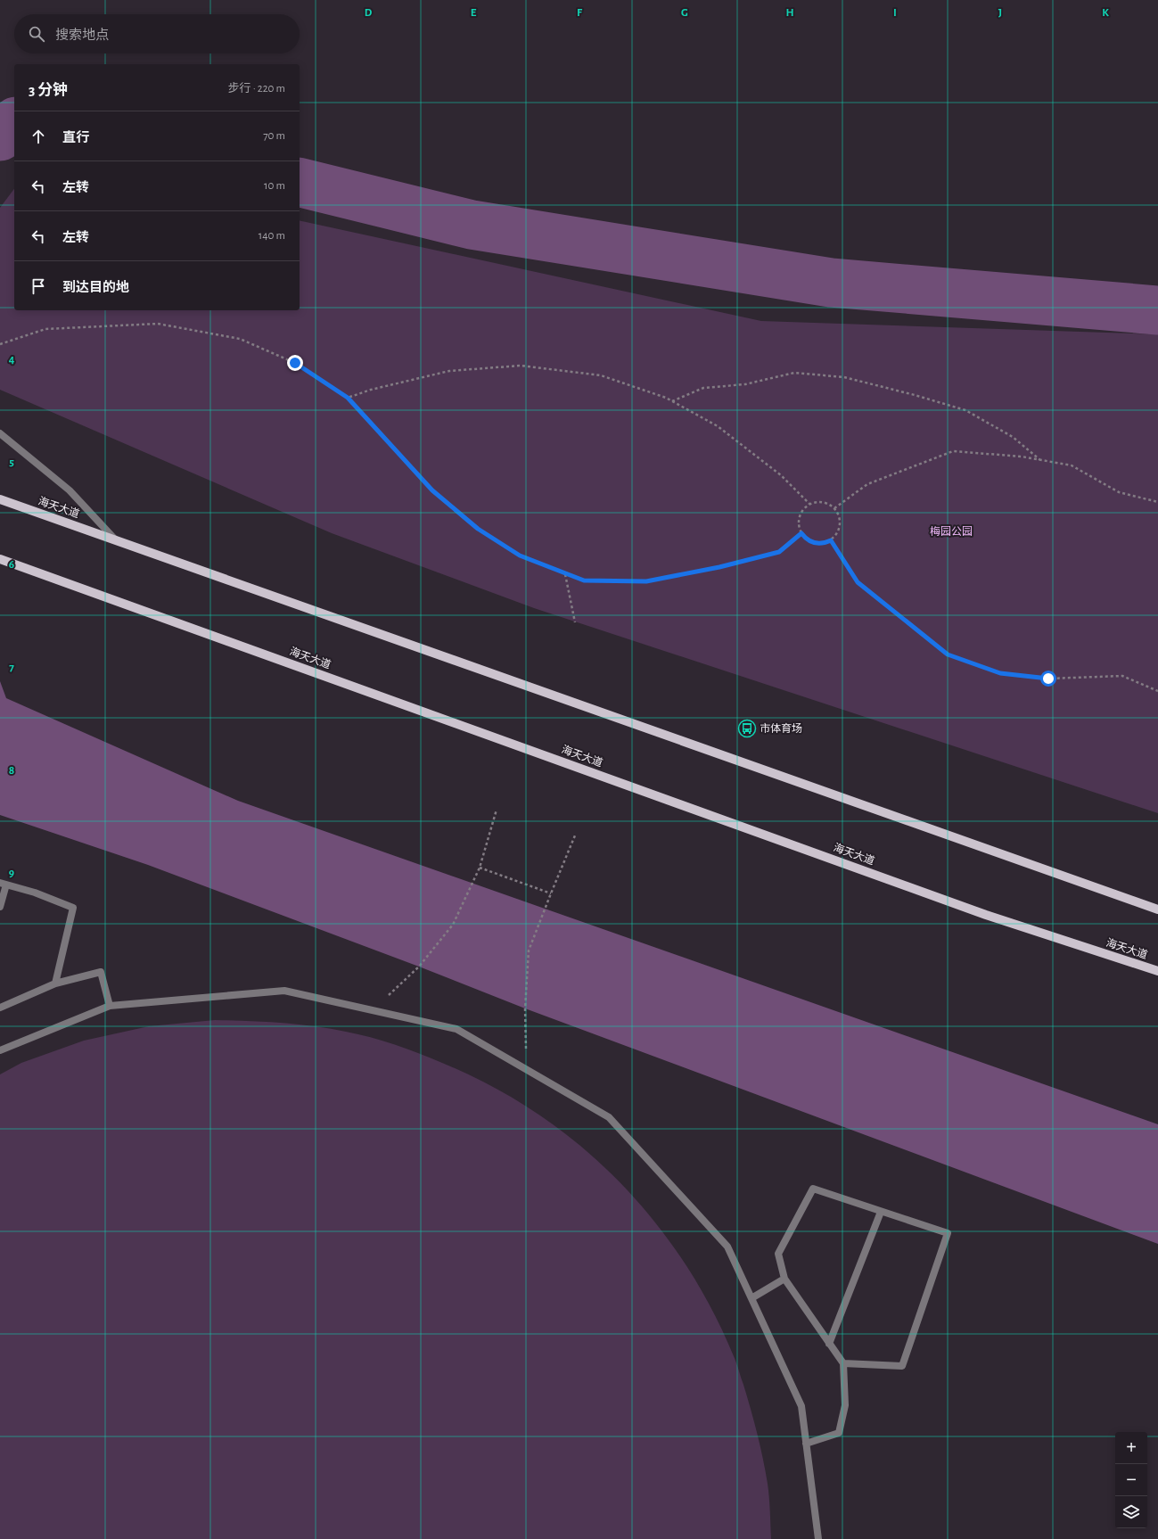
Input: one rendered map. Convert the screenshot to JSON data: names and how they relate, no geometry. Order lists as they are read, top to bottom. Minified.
{"streets":{"main road":["海天大道"]},"parks":["梅园公园"],"places":{"bus stop":["市体育场"]},"page":{"search":"搜索地点","heading":["3 分钟","步行 · 220 m"],"list":[["直行","70 m"],["左转","10 m"],["左转","140 m"],"到达目的地"],"map_buttons":["+","−"]},"grid":{"columns":["D","E","F","G","H","I","J","K"],"rows":["4","5","6","7","8","9"]}}
